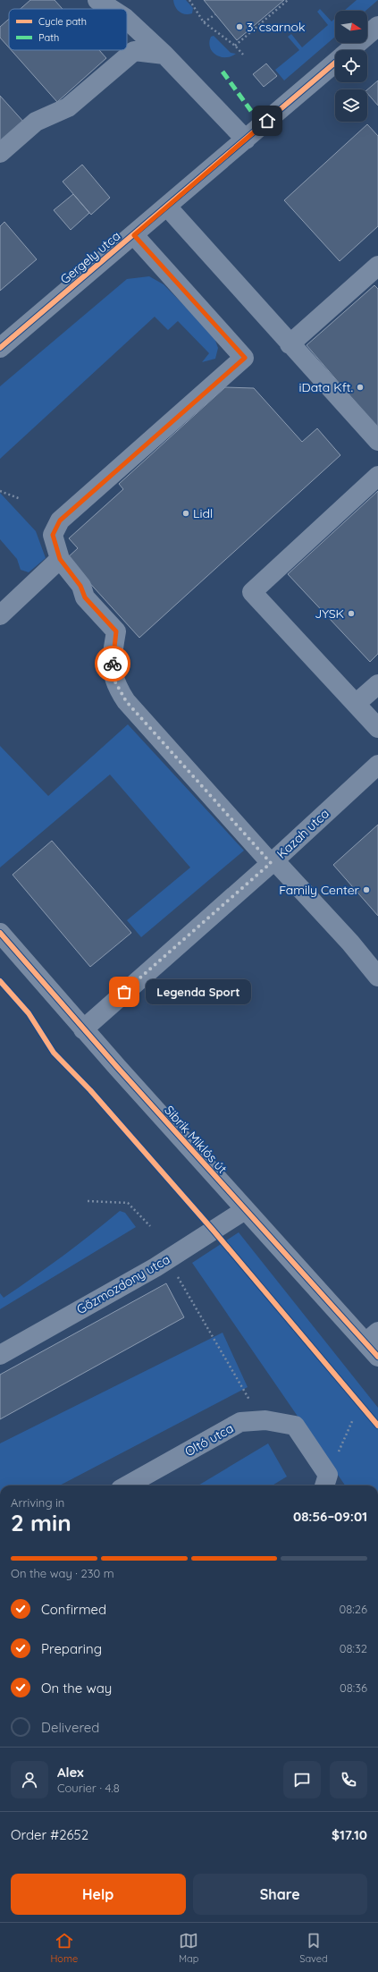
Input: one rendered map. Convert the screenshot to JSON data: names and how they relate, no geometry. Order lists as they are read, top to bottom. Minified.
{"streets":{"street":["Gergely utca","Kazah utca","Sibrik Miklós út","Gőzmozdony utca","Oltó utca"]},"crossings":[["Kazah utca","Sibrik Miklós út"],["Sibrik Miklós út","Gőzmozdony utca"]],"places":["3. csarnok","iData Kft.","Lidl","JYSK","Family Center","Legenda Sport"],"legend":["Cycle path","Path"],"north":"right","page":{"bubble":"Legenda Sport","heading":["2 min","Arriving in","08:56–09:01"],"panel":["Alex","Courier · 4.8","Order #2652","$17.10"],"bar":"On the way · 230 m","list":[["Confirmed","08:26"],["Preparing","08:32"],["On the way","08:36"],"Delivered"],"buttons":["Help","Share"],"tabs":["Home","Map","Saved"]}}
